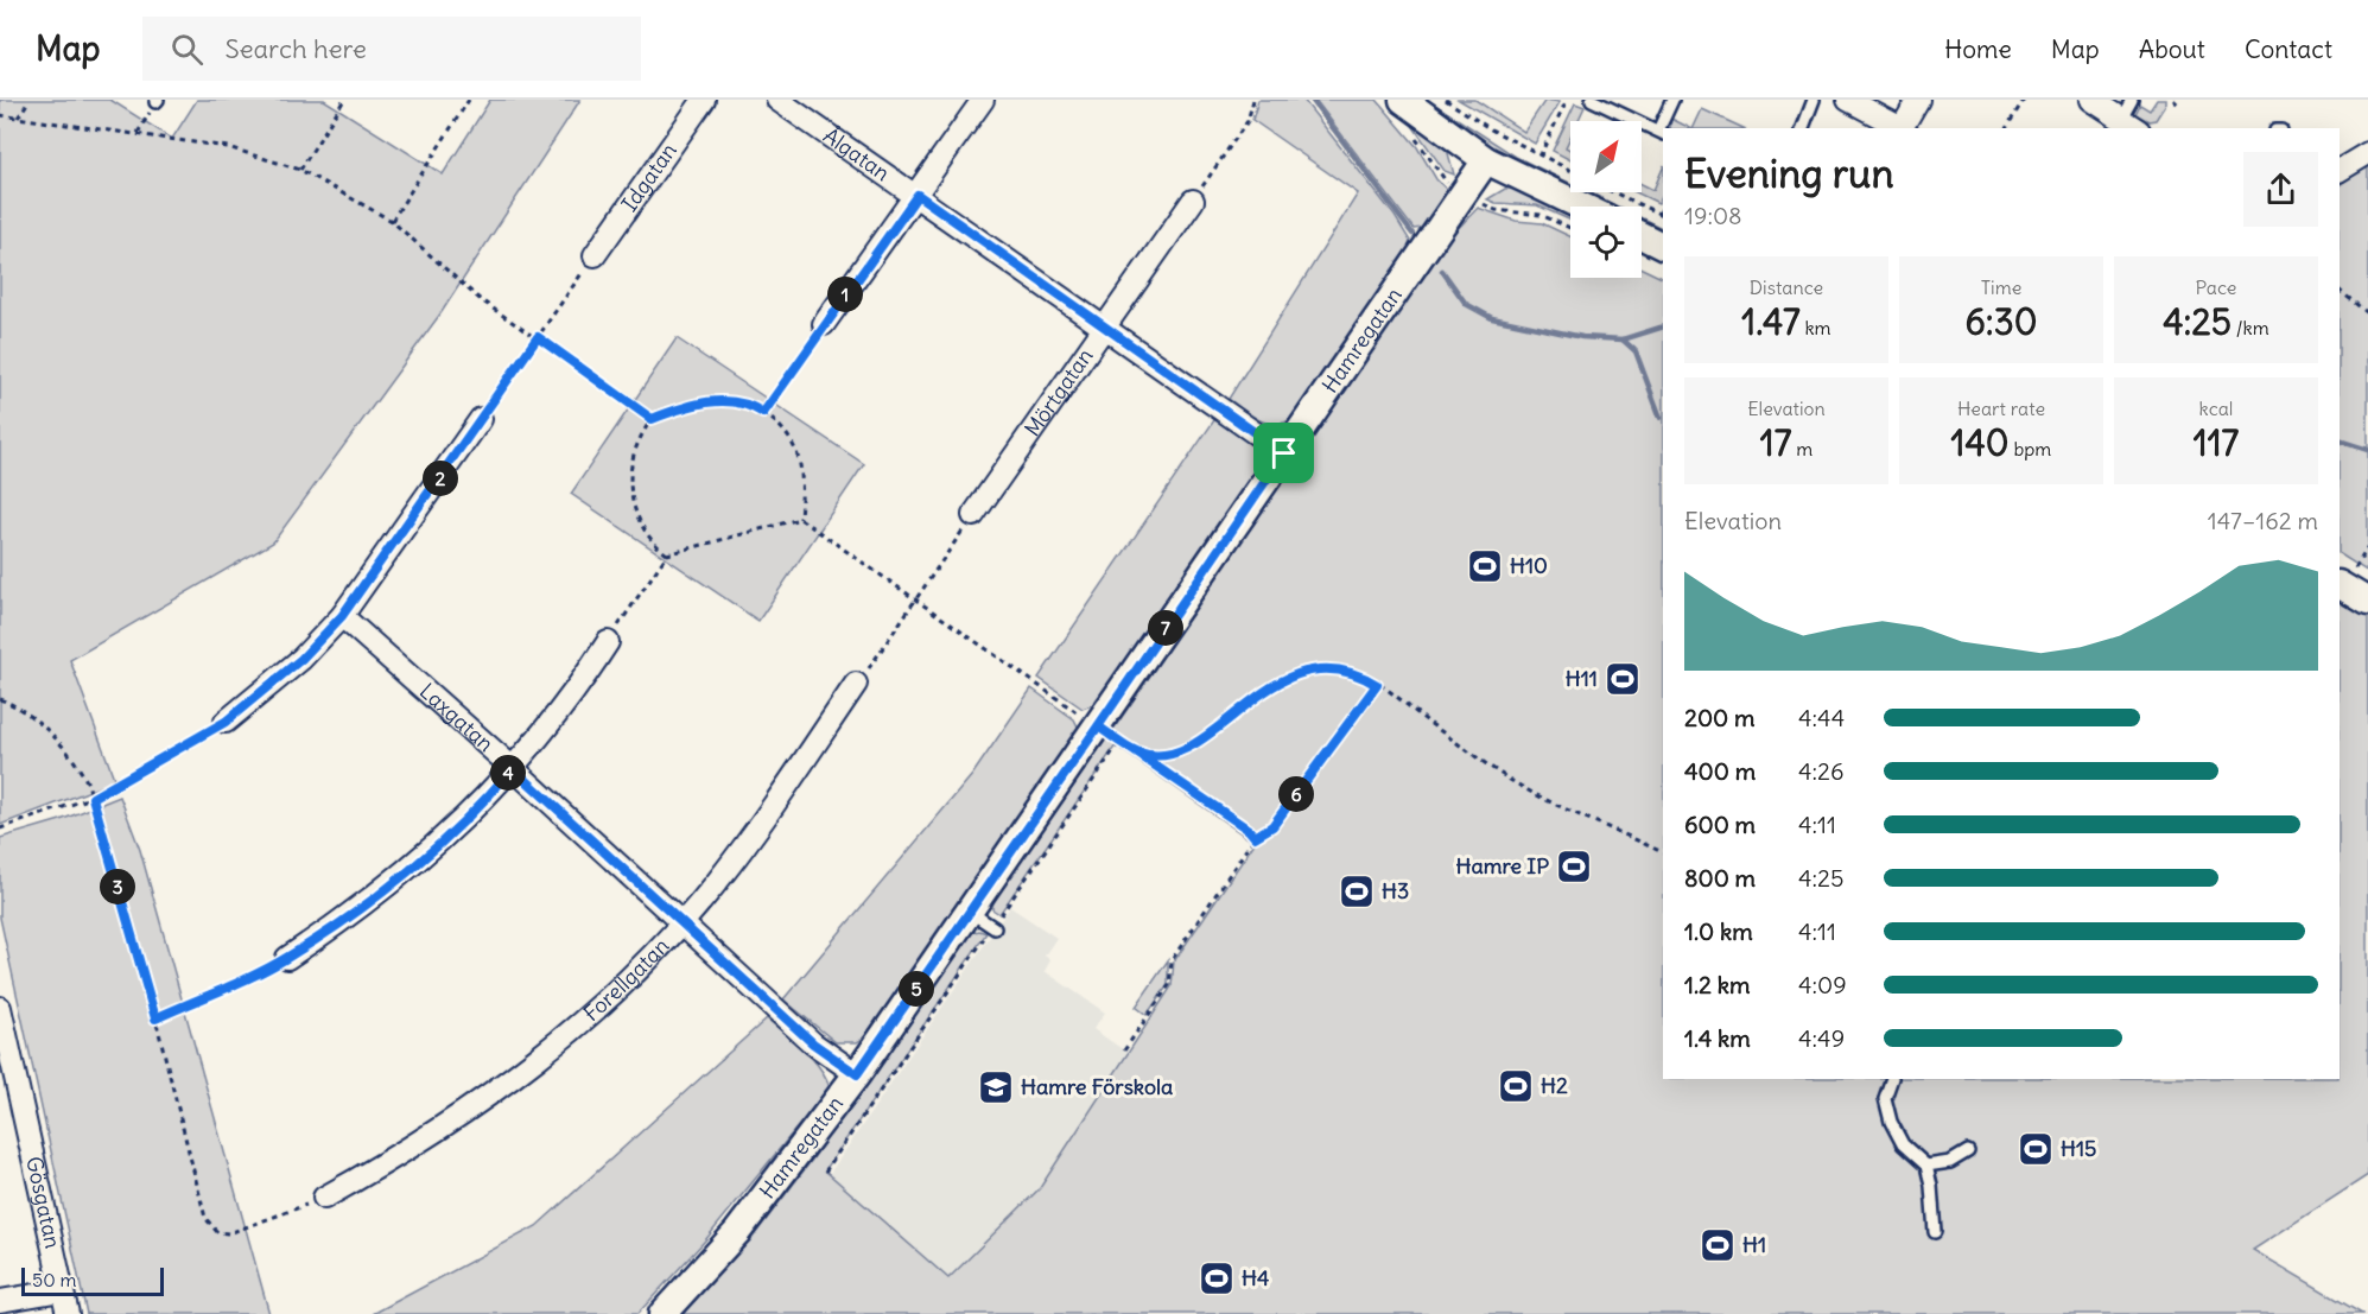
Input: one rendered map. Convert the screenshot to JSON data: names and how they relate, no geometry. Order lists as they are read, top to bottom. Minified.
{"streets":{"street":["Ålgatan","Idgatan","Hamregatan","Mörtgatan","Laxgatan","Forellgatan","Gösgatan"]},"crossings":[["Ålgatan","Hamregatan"],["Ålgatan","Mörtgatan"],["Hamregatan","Laxgatan"],["Laxgatan","Forellgatan"]],"places":{"sports":["H10","H11","Hamre IP","H3","H2","H15","H1","H4"],"school or university":["Hamre Förskola"]},"scale_bar":"50 m","north":"top right","page":{"header":"Map","search":"Search here","nav":["Home","Map","About","Contact"],"heading":["Evening run","19:08"],"stats":[["Distance","1.47 km"],["Time","6:30"],["Pace","4:25 /km"],["Elevation","17 m"],["Heart rate","140 bpm"],["kcal","117"]],"pins":["1","2","7","4","6","3","5"],"chart":["Elevation","147–162 m"],"list":[{"name":"200 m","note":"4:44"},{"name":"400 m","note":"4:26"},{"name":"600 m","note":"4:11"},{"name":"800 m","note":"4:25"},{"name":"1.0 km","note":"4:11"},{"name":"1.2 km","note":"4:09"},{"name":"1.4 km","note":"4:49"}],"scale":"50 m"}}
